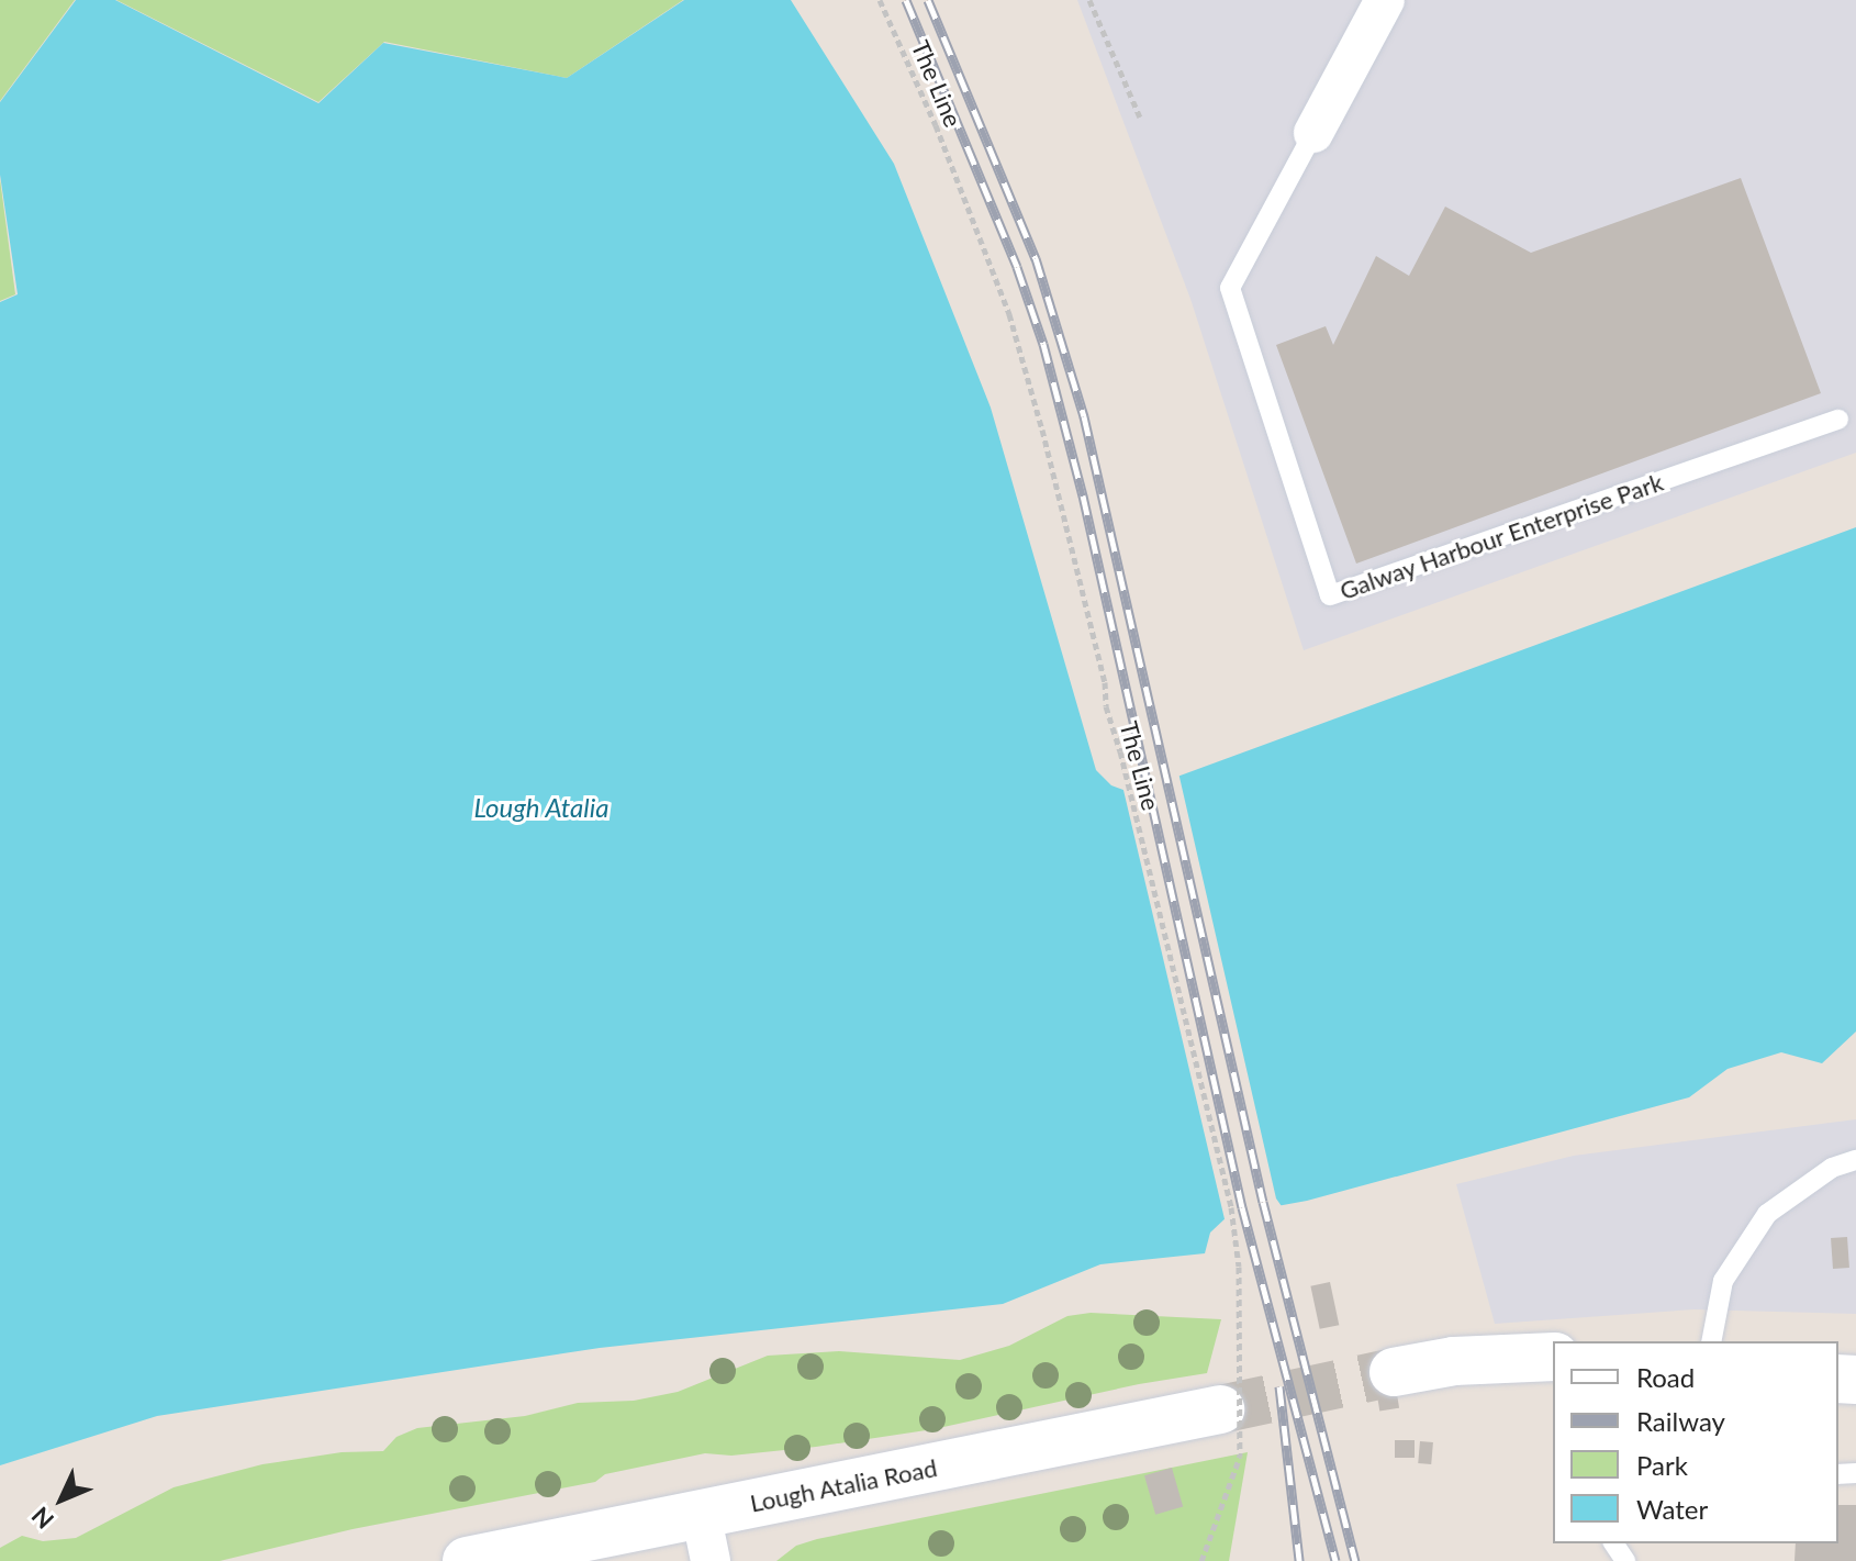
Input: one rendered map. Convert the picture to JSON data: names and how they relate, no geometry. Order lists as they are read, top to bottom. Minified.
{"streets":{"street":["Galway Harbour Enterprise Park","Lough Atalia Road"],"path":["The Line"]},"water":["Lough Atalia"],"legend":["Road","Railway","Park","Water"],"north":"bottom left"}
